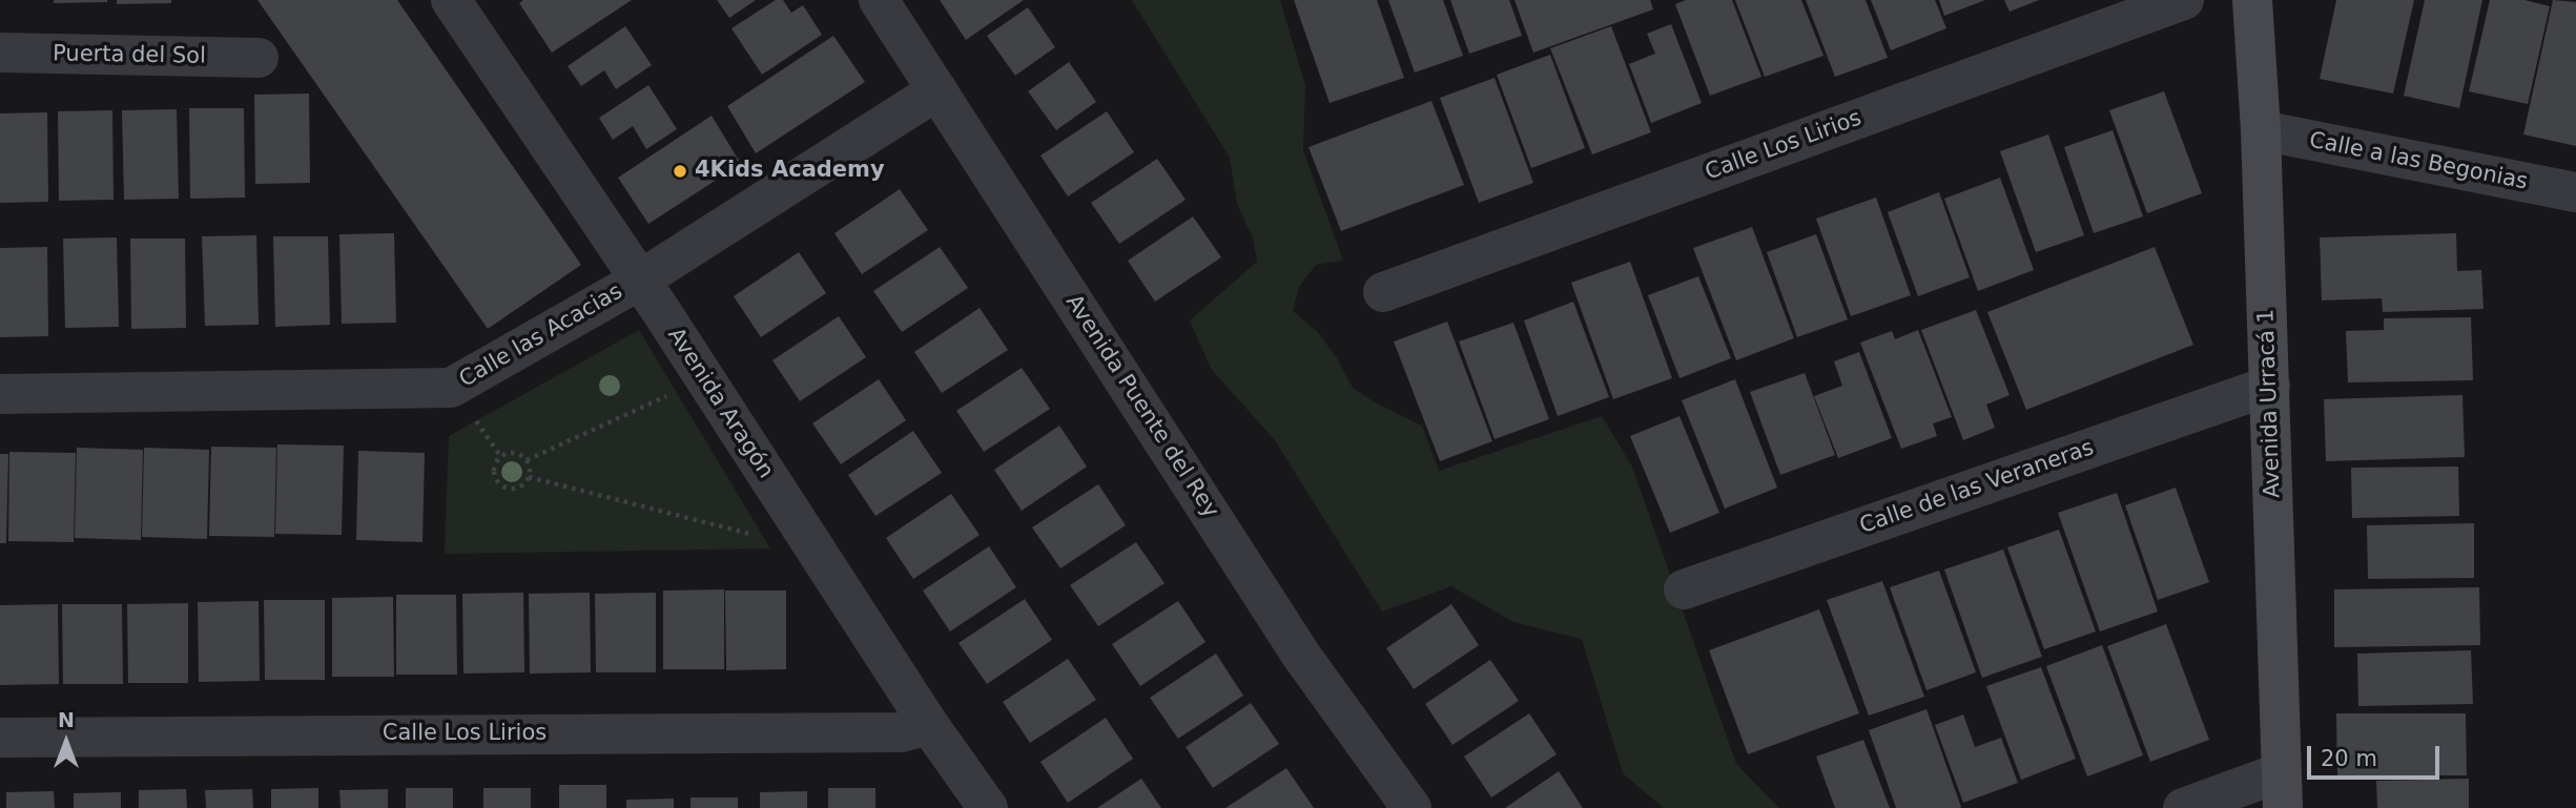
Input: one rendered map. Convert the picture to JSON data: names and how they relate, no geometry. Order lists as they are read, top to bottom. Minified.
{"streets":{"street":["Puerta del Sol","Calle Los Lirios","Calle a las Begonias","Calle las Acacias","Avenida Aragón","Avenida Urracá 1","Avenida Puente del Rey","Calle de las Veraneras"]},"crossings":[["Calle Los Lirios","Avenida Aragón"],["Calle a las Begonias","Avenida Urracá 1"],["Calle las Acacias","Avenida Aragón"],["Calle las Acacias","Avenida Puente del Rey"],["Avenida Urracá 1","Calle de las Veraneras"]],"places":["4Kids Academy"],"scale_bar":"20 m","north":"top"}
